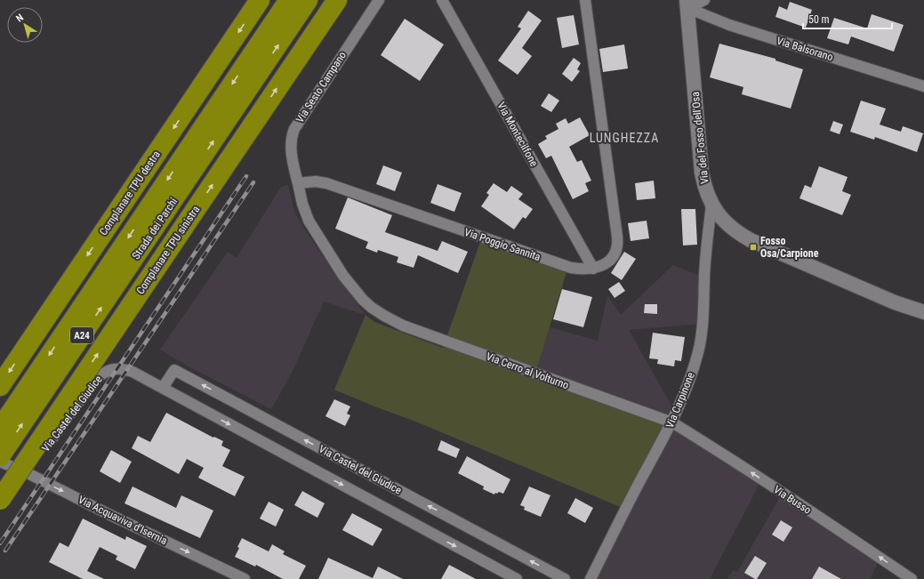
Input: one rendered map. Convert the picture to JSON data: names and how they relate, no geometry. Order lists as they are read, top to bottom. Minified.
{"streets":{"highway":["Complanare TPU destra","Strada dei Parchi","Complanare TPU sinistra","A24"],"street":["Via Balsorano","Via Sesto Campano","Via Montecilfone","Via del Fosso dell'Osa","Via Poggio Sannita","Via Cerro al Volturno","Via Carpinone","Via Castel del Giudice","Via Busso","Via Acquaviva d'Isernia"]},"crossings":[["Via Balsorano","Via del Fosso dell'Osa"],["Via Sesto Campano","Via Poggio Sannita"],["Via Sesto Campano","Via Cerro al Volturno"],["Via Montecilfone","Via Poggio Sannita"],["Via del Fosso dell'Osa","Via Carpinone"],["Via Poggio Sannita","Via Cerro al Volturno"],["Via Cerro al Volturno","Via Carpinone"],["Via Cerro al Volturno","Via Busso"],["Via Carpinone","Via Busso"],["Via Castel del Giudice","Via Acquaviva d'Isernia"]],"one_way":["Complanare TPU destra","Complanare TPU sinistra","Via Busso","Via Acquaviva d'Isernia"],"districts":["LUNGHEZZA"],"places":{"transit":["Fosso Osa/Carpione"]},"scale_bar":"50 m","north":"top left"}
